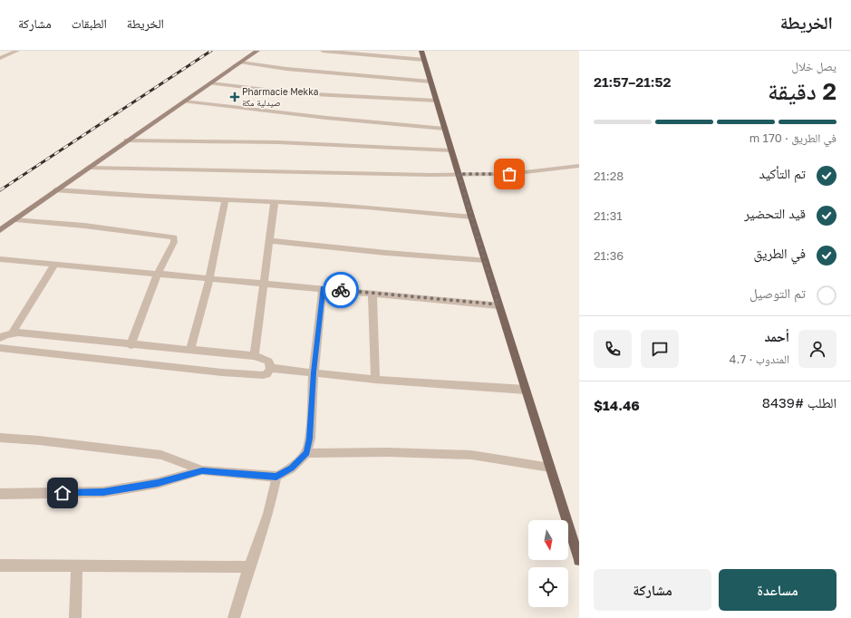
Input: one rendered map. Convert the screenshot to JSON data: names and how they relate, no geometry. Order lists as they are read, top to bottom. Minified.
{"places":{"health":["Pharmacie Mekka صيدلية مكة"]},"north":"bottom","page":{"header":"الخريطة","nav":["الخريطة","الطبقات","مشاركة"],"heading":["2 دقيقة","يصل خلال","21:52–21:57"],"panel":["أحمد","المندوب · 4.7","الطلب #8439","$14.46"],"bar":"في الطريق · 170 m","list":[["تم التأكيد","21:28"],["قيد التحضير","21:31"],["في الطريق","21:36"],"تم التوصيل"],"buttons":["مساعدة","مشاركة"]}}
